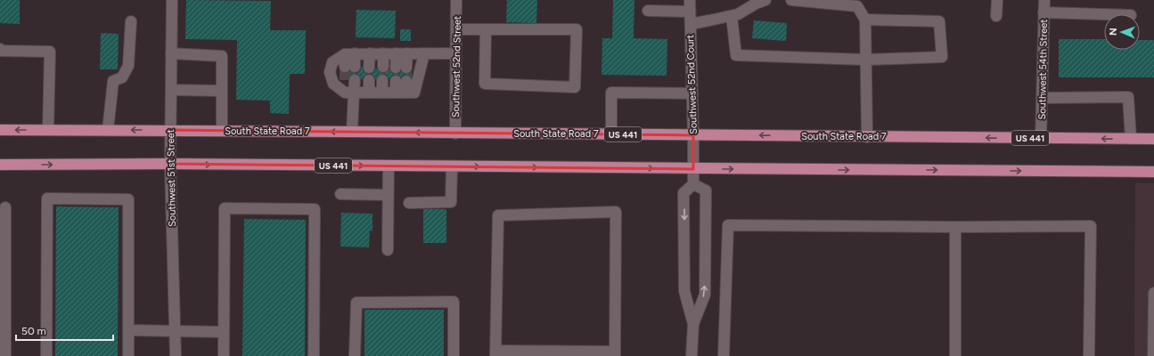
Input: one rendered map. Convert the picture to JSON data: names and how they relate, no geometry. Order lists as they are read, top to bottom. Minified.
{"streets":{"main road":["South State Road 7","US 441"],"street":["Southwest 52nd Street","Southwest 54th Street","Southwest 52nd Court","Southwest 51st Street"]},"crossings":[["Southwest 52nd Street","South State Road 7"],["Southwest 54th Street","South State Road 7"],["Southwest 52nd Court","South State Road 7"],["Southwest 52nd Court","US 441"],["South State Road 7","Southwest 51st Street"],["US 441","Southwest 51st Street"]],"scale_bar":"50 m","north":"left"}
